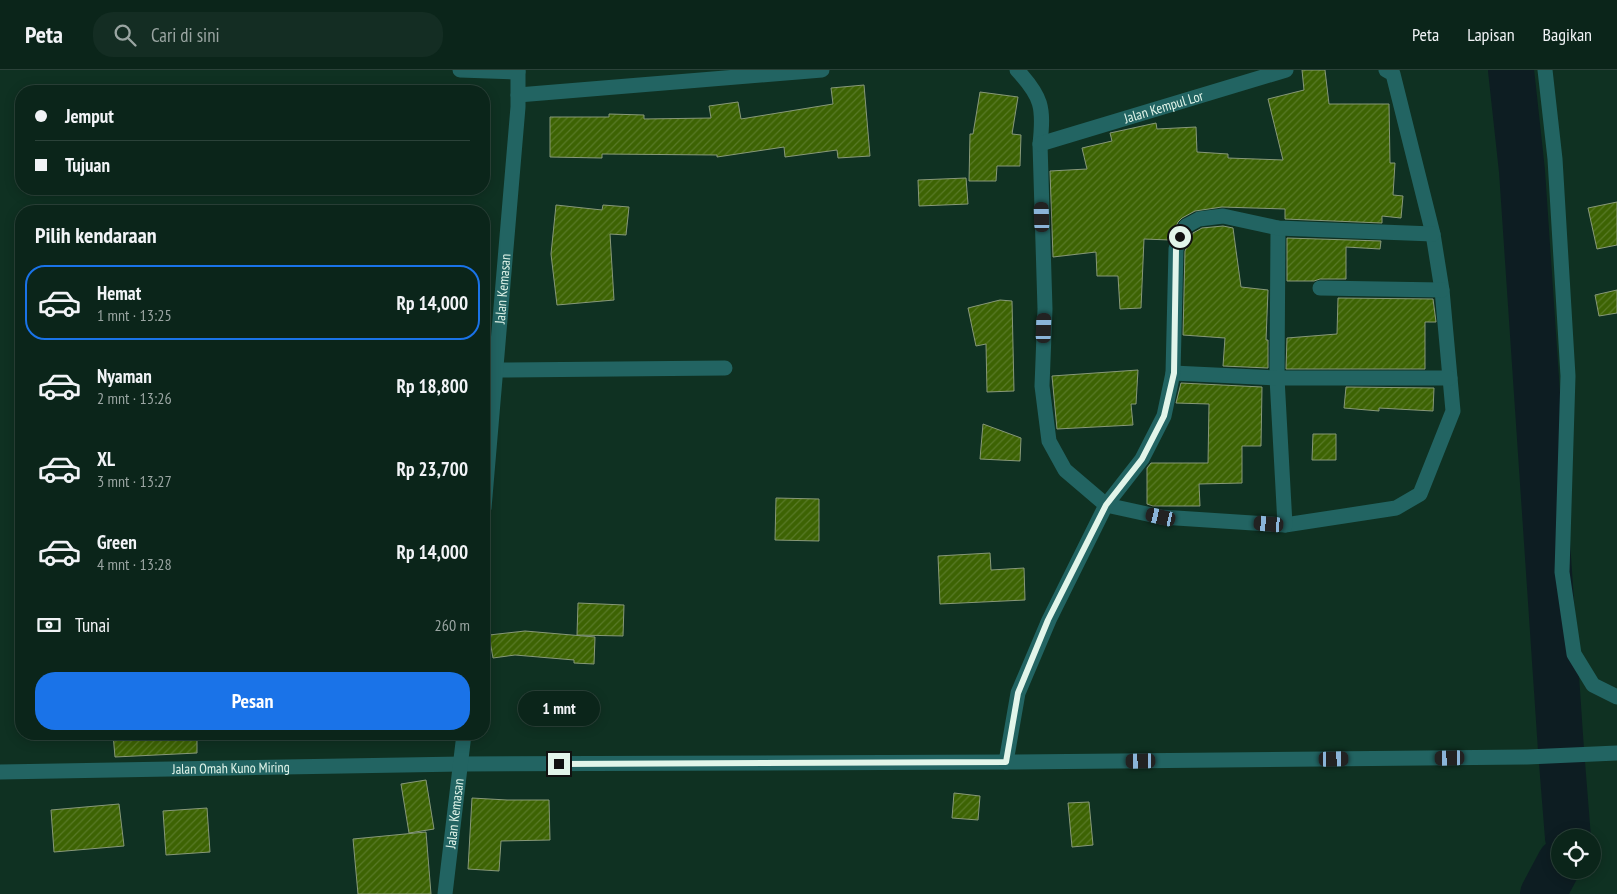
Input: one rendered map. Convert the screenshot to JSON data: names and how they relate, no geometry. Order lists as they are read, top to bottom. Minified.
{"streets":{"street":["Jalan Kempul Lor","Jalan Kemasan","Jalan Omah Kuno Miring"]},"crossings":[["Jalan Kemasan","Jalan Omah Kuno Miring"]],"page":{"header":"Peta","search":"Cari di sini","nav":["Peta","Lapisan","Bagikan"],"banner":["Jemput","Tujuan"],"heading":"Pilih kendaraan","list":[{"name":"Hemat","note":"1 mnt · 13:25","value":"Rp 14,000"},{"name":"Nyaman","note":"2 mnt · 13:26","value":"Rp 18,800"},{"name":"XL","note":"3 mnt · 13:27","value":"Rp 23,700"},{"name":"Green","note":"4 mnt · 13:28","value":"Rp 14,000"}],"pay":["Tunai","260 m"],"buttons":"Pesan","bubble":"1 mnt"}}
